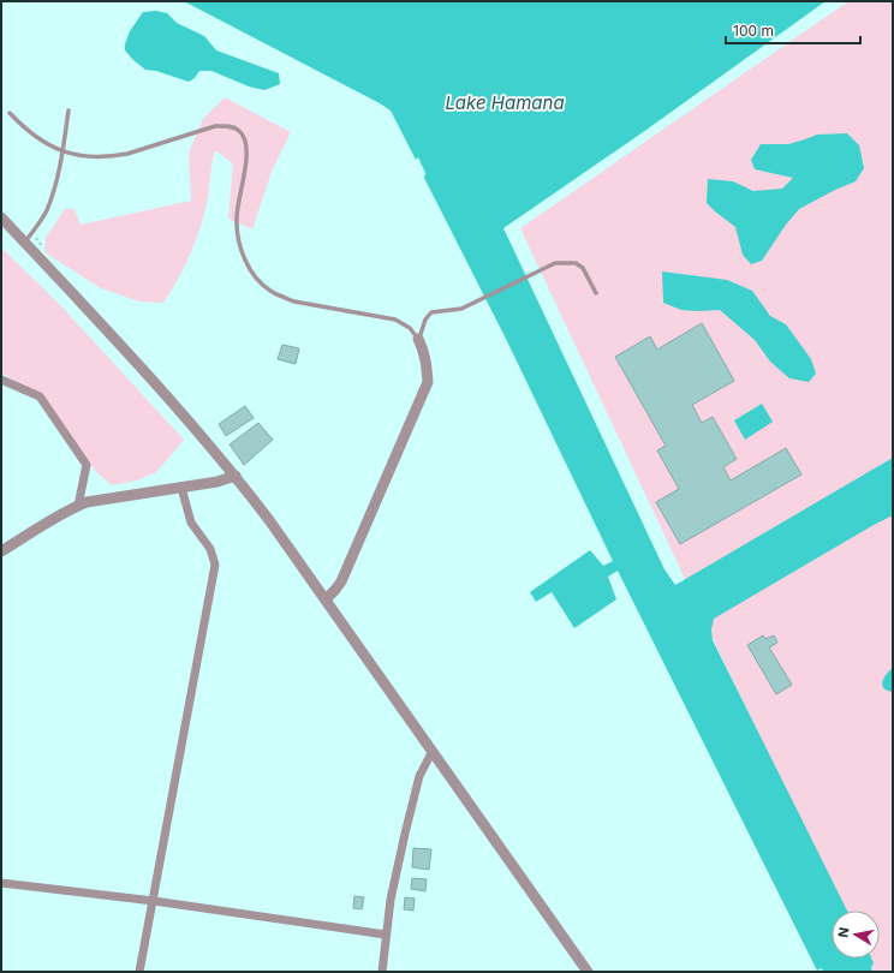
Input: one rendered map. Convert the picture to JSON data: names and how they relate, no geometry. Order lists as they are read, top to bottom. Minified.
{"water":["Lake Hamana"],"scale_bar":"100 m","north":"left"}
